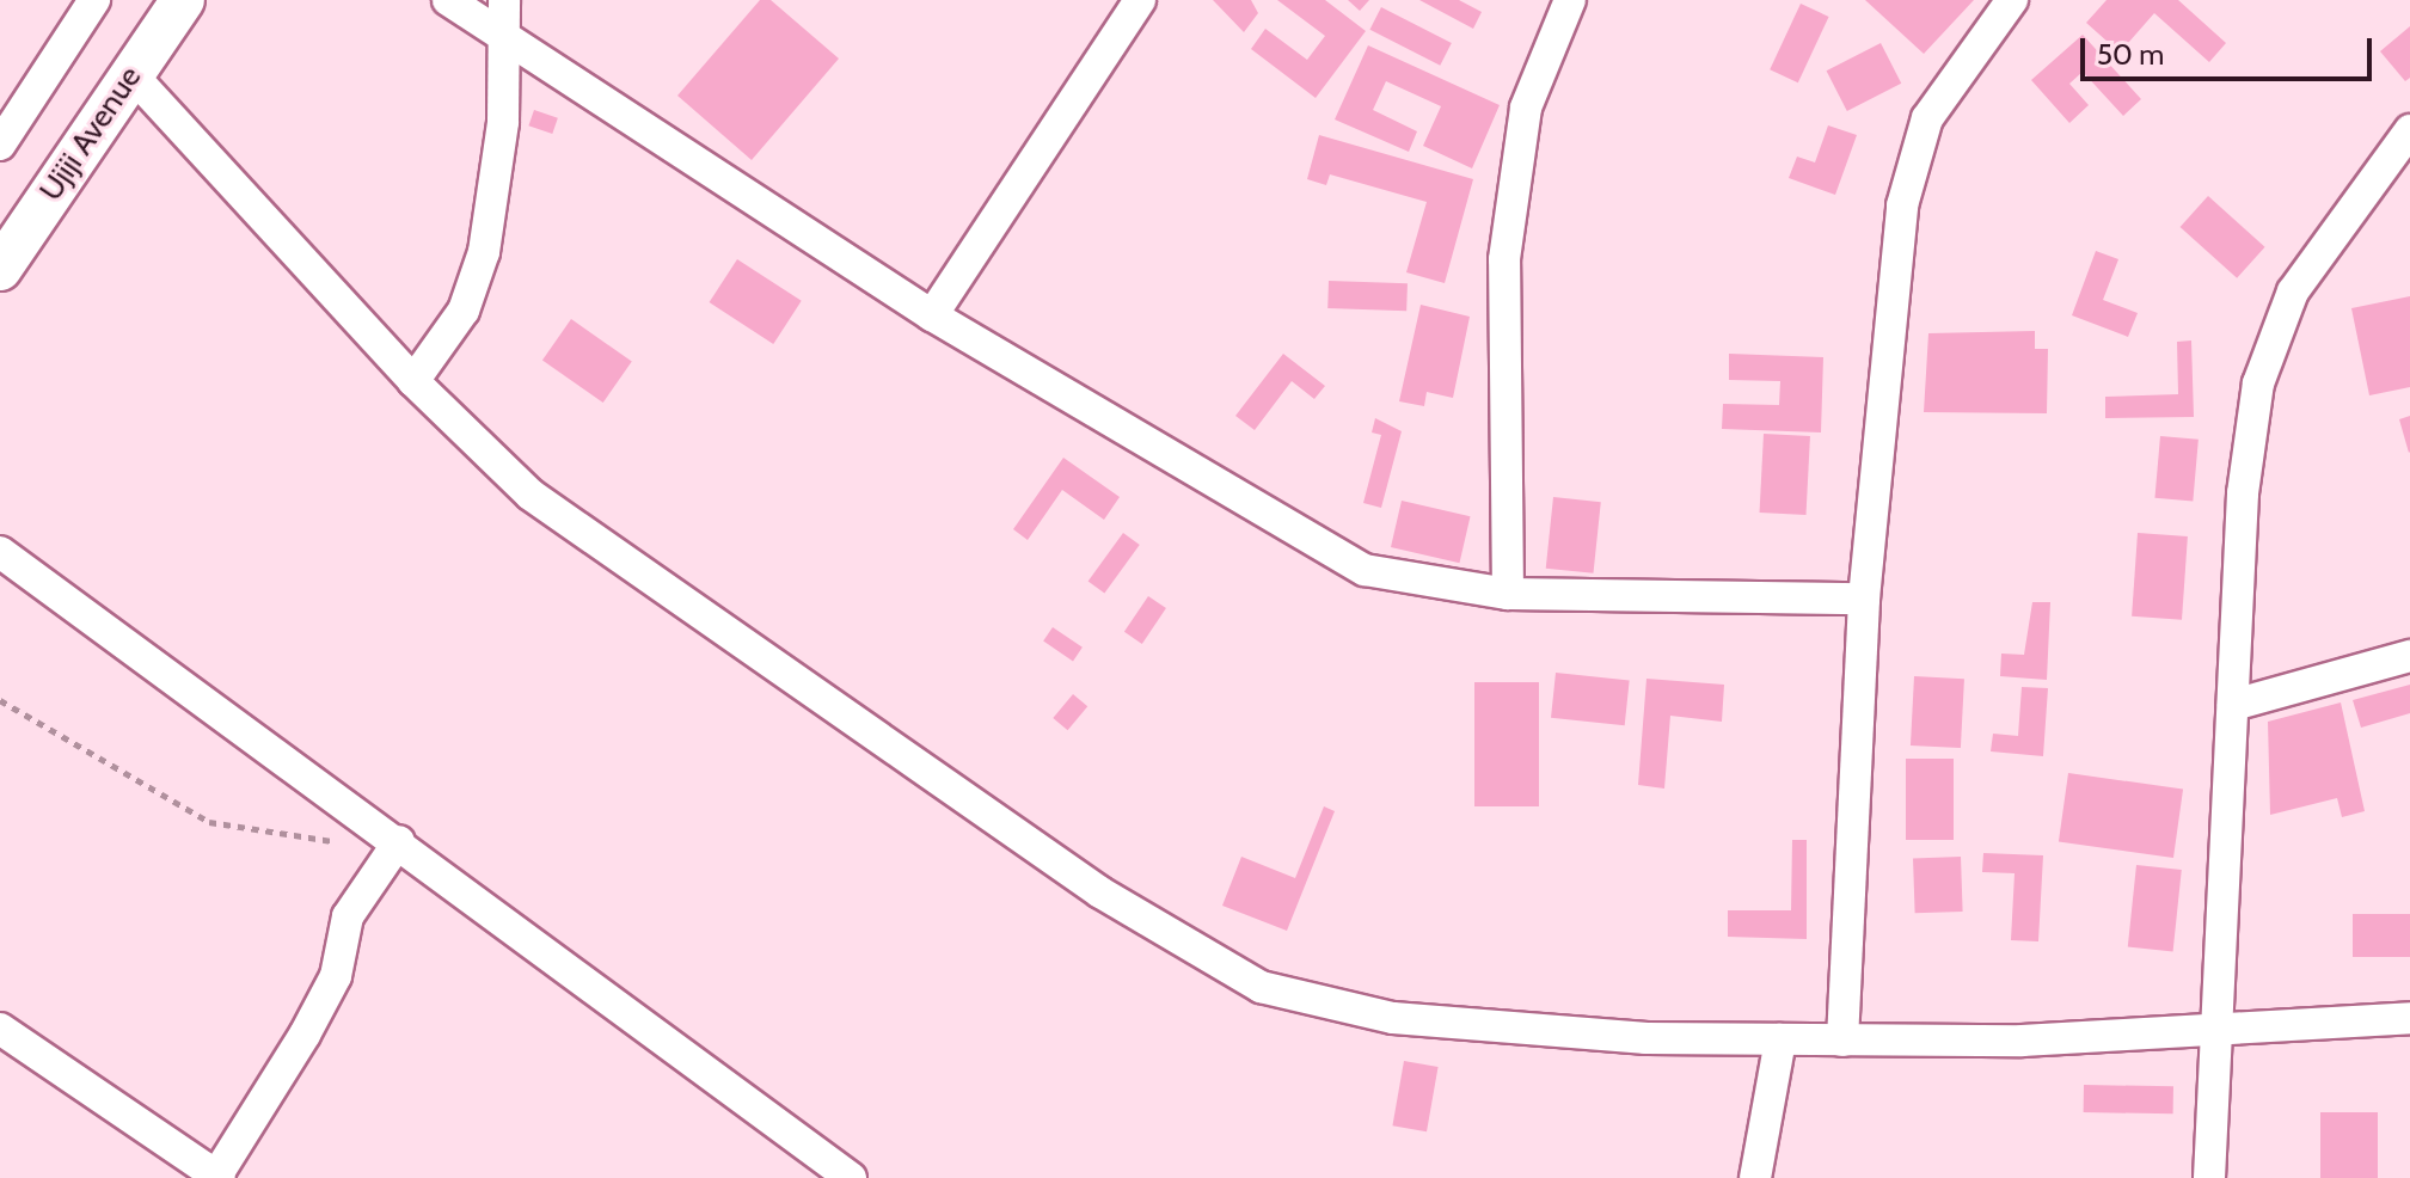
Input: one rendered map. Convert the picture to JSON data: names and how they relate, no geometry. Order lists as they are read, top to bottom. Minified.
{"streets":{"street":["Ujiji Avenue"]},"scale_bar":"50 m"}
